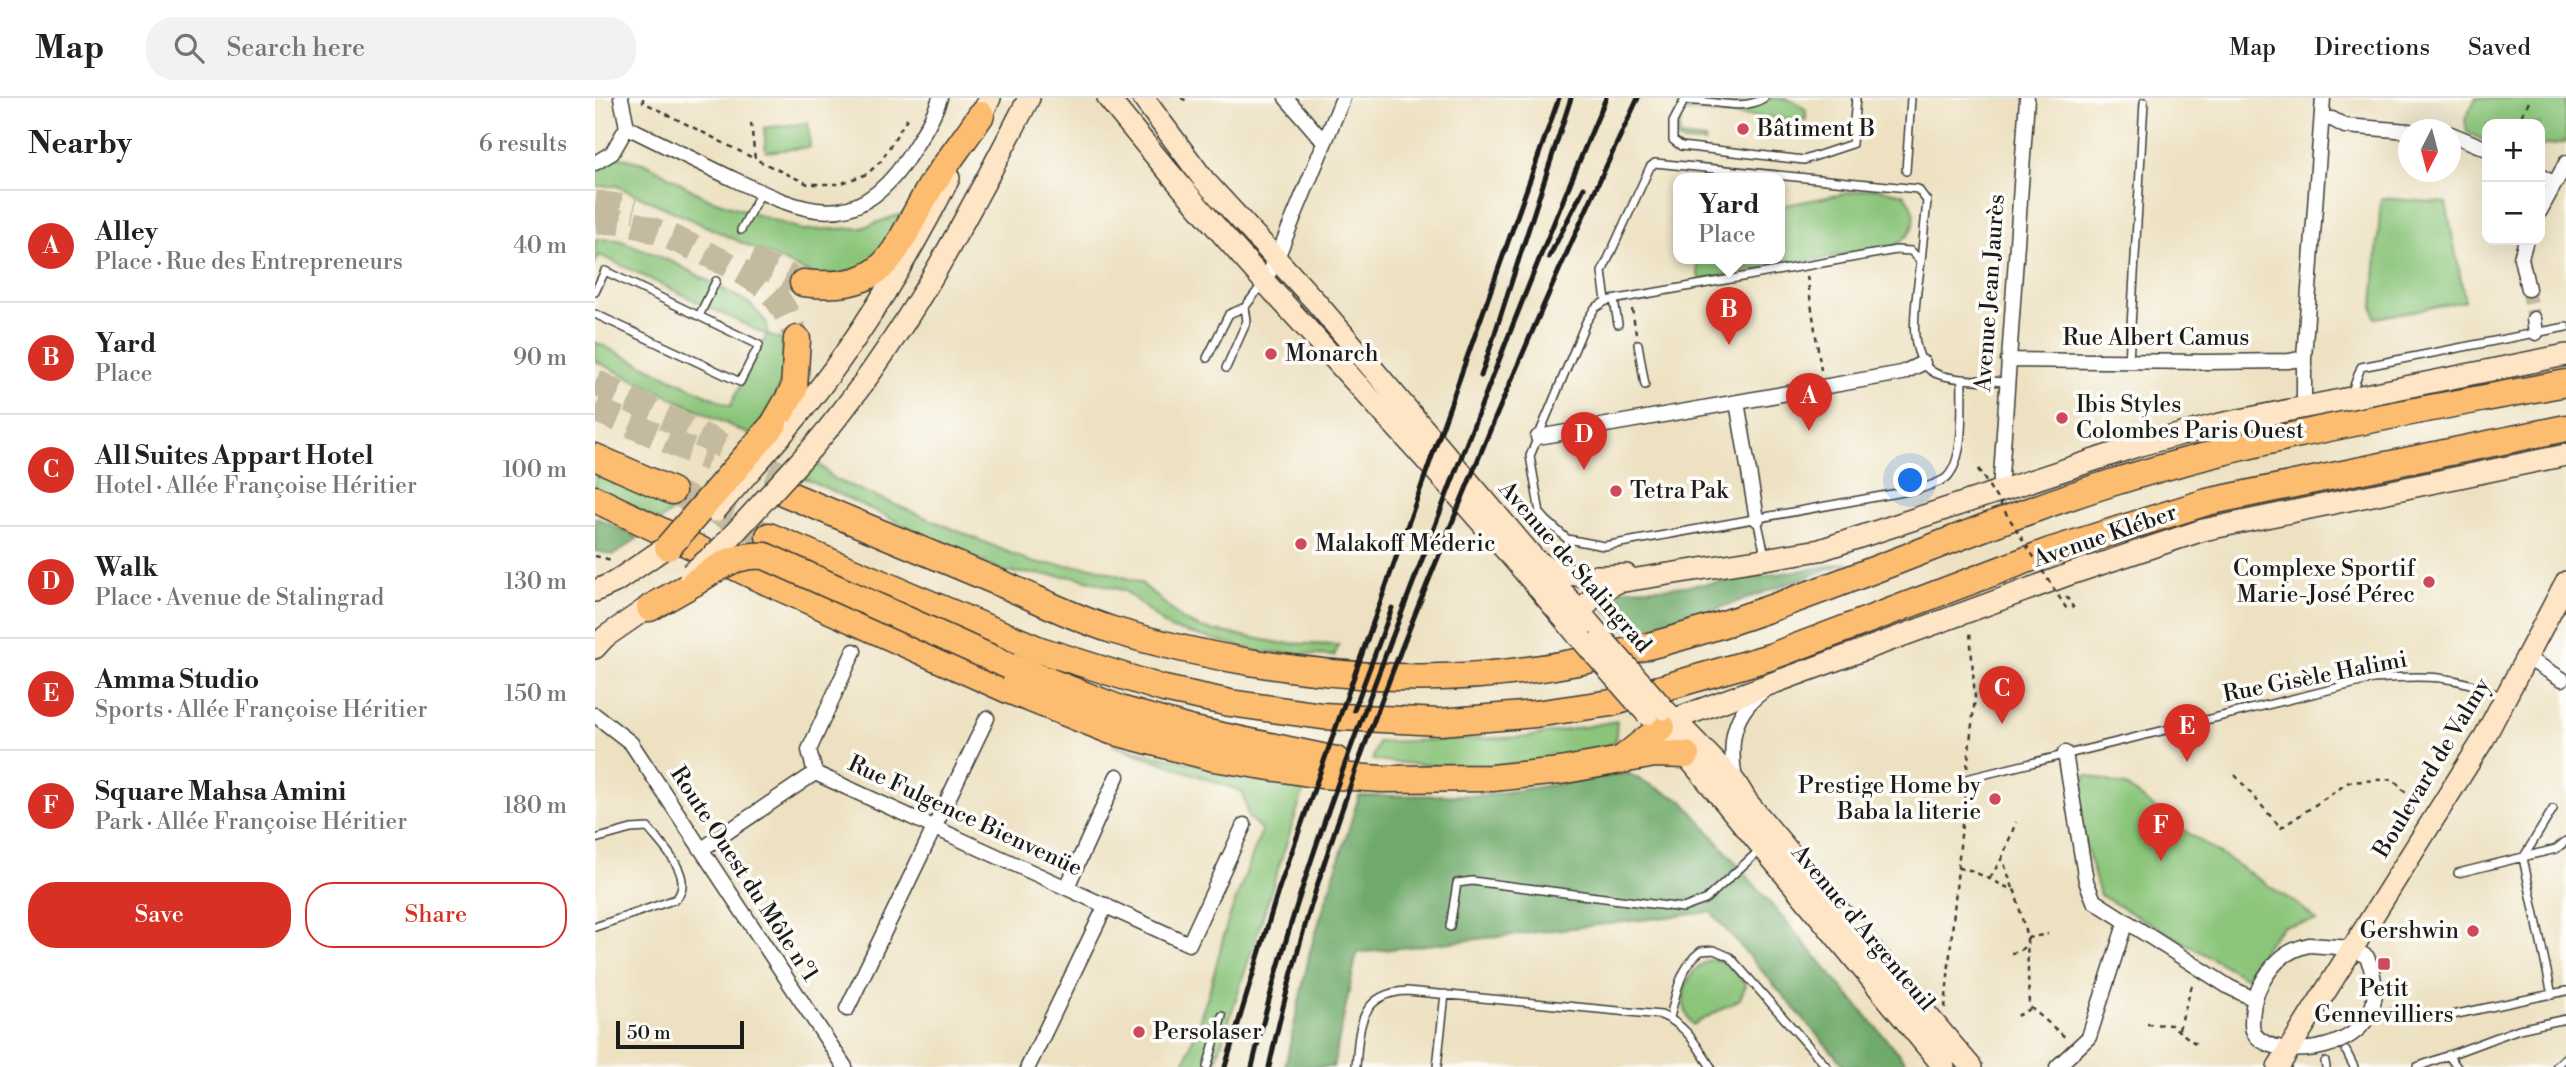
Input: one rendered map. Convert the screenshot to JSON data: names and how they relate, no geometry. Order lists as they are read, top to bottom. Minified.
{"streets":{"main road":["Avenue Kléber","Avenue de Stalingrad","Boulevard de Valmy","Avenue d'Argenteuil"],"street":["Avenue Jean Jaurès","Rue Albert Camus","Rue Fulgence Bienvenüe","Route Ouest du Môle n°1"],"lane":["Rue Gisèle Halimi"]},"crossings":[["Avenue Jean Jaurès","Rue Albert Camus"],["Avenue Kléber","Avenue de Stalingrad"],["Avenue Kléber","Avenue d'Argenteuil"],["Avenue de Stalingrad","Avenue d'Argenteuil"],["Rue Gisèle Halimi","Boulevard de Valmy"],["Rue Fulgence Bienvenüe","Route Ouest du Môle n°1"]],"places":{"other":["Bâtiment B","Monarch","Ibis Styles Colombes Paris Ouest","Tetra Pak","Malakoff Méderic","Complexe Sportif Marie-José Pérec","Prestige Home by Baba la literie","Gershwin","Persolaser"],"transit":["Petit Gennevilliers"]},"scale_bar":"50 m","north":"bottom","page":{"header":"Map","search":"Search here","nav":["Map","Directions","Saved"],"heading":["Nearby","6 results"],"map_buttons":["+","−"],"popup":["Yard","Place"],"list":[{"mark":"A","name":"Alley","note":"Place · Rue des Entrepreneurs","value":"40 m"},{"mark":"B","name":"Yard","note":"Place","value":"90 m"},{"mark":"C","name":"All Suites Appart Hotel","note":"Hotel · Allée Françoise Héritier","value":"100 m"},{"mark":"D","name":"Walk","note":"Place · Avenue de Stalingrad","value":"130 m"},{"mark":"E","name":"Amma Studio","note":"Sports · Allée Françoise Héritier","value":"150 m"},{"mark":"F","name":"Square Mahsa Amini","note":"Park · Allée Françoise Héritier","value":"180 m"}],"pins":["B","A","D","C","E","F"],"buttons":["Save","Share"],"scale":"50 m"}}
